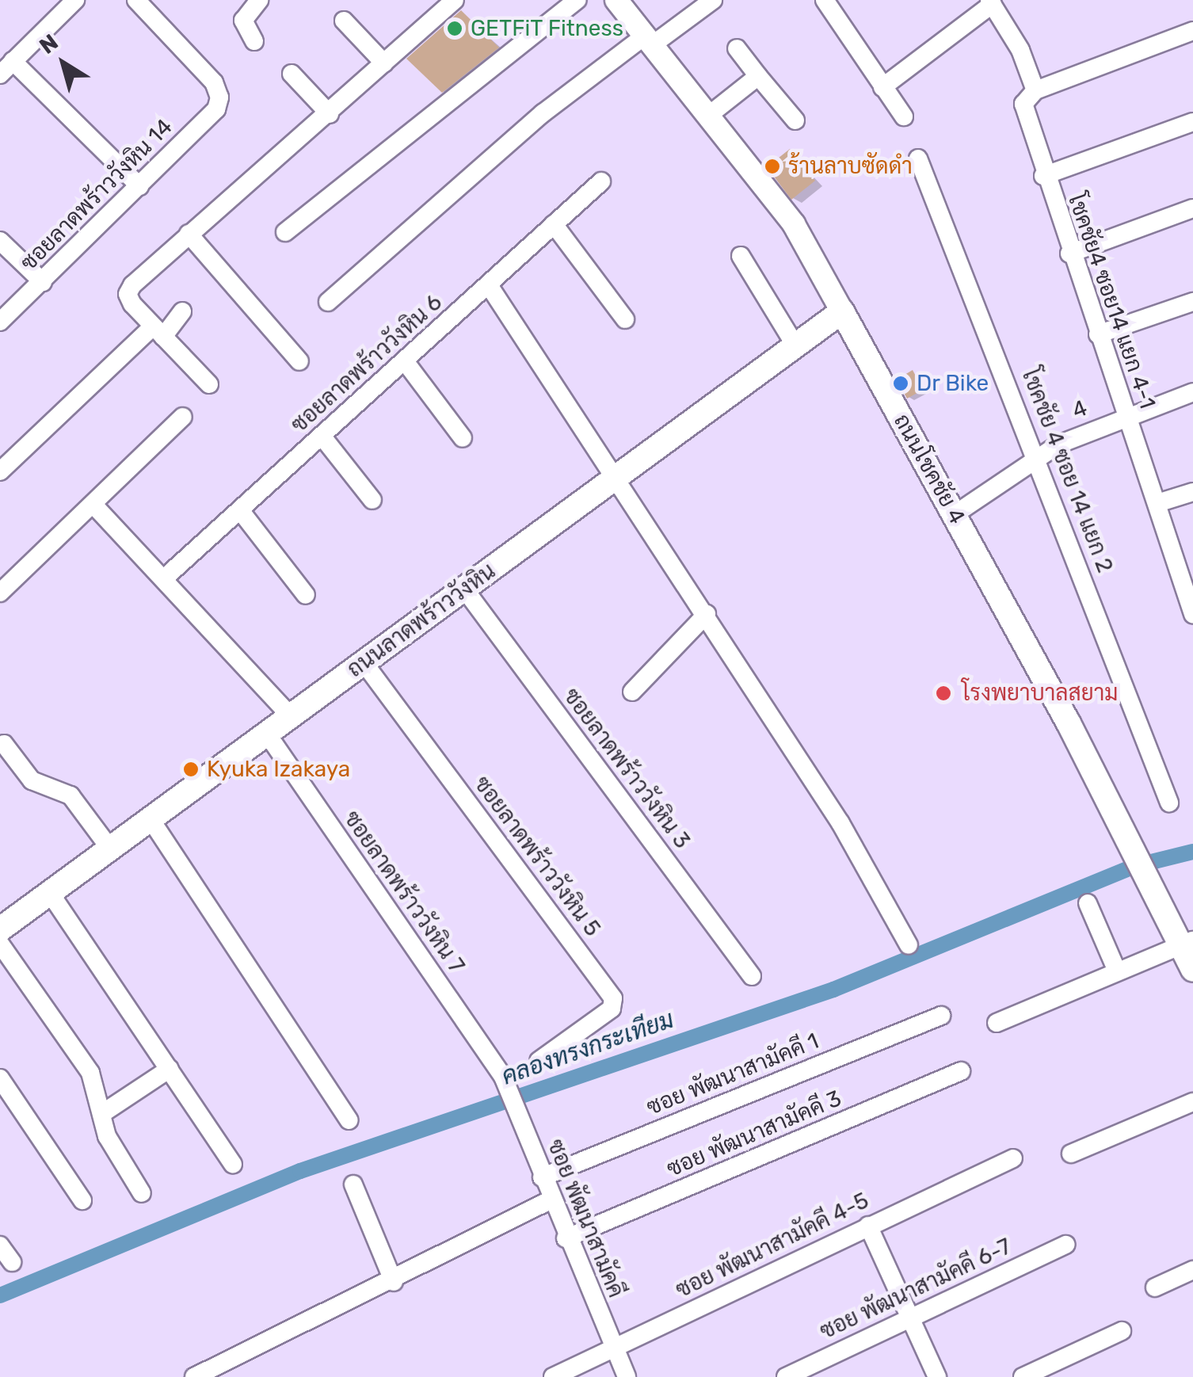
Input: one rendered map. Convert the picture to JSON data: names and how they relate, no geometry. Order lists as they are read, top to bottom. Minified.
{"streets":{"main road":["ถนนโชคชัย 4","ถนนลาดพร้าววังหิน"],"street":["ซอยลาดพร้าววังหิน 14","โชคชัย4 ซอย14 แยก 4-1","ซอยลาดพร้าววังหิน 6","4","โชคชัย 4 ซอย 14 แยก 2","ซอยลาดพร้าววังหิน 3","ซอยลาดพร้าววังหิน 5","ซอยลาดพร้าววังหิน 7","ซอย พัฒนาสามัคคี 1","ซอย พัฒนาสามัคคี 3","ซอย พัฒนาสามัคคี","ซอย พัฒนาสามัคคี 4-5","ซอย พัฒนาสามัคคี 6-7"]},"crossings":[["โชคชัย4 ซอย14 แยก 4-1","4"],["4","ถนนโชคชัย 4"],["4","โชคชัย 4 ซอย 14 แยก 2"],["ถนนโชคชัย 4","ถนนลาดพร้าววังหิน"],["ถนนลาดพร้าววังหิน","ซอยลาดพร้าววังหิน 3"],["ถนนลาดพร้าววังหิน","ซอยลาดพร้าววังหิน 5"],["ถนนลาดพร้าววังหิน","ซอยลาดพร้าววังหิน 7"],["ซอยลาดพร้าววังหิน 7","ซอย พัฒนาสามัคคี"],["ซอย พัฒนาสามัคคี 1","ซอย พัฒนาสามัคคี"],["ซอย พัฒนาสามัคคี 3","ซอย พัฒนาสามัคคี"],["ซอย พัฒนาสามัคคี","ซอย พัฒนาสามัคคี 4-5"]],"water":["คลองทรงกระเทียม"],"places":["GETFiT Fitness","ร้านลาบซัดดำ","Dr Bike","โรงพยาบาลสยาม","Kyuka Izakaya"],"north":"top left"}
